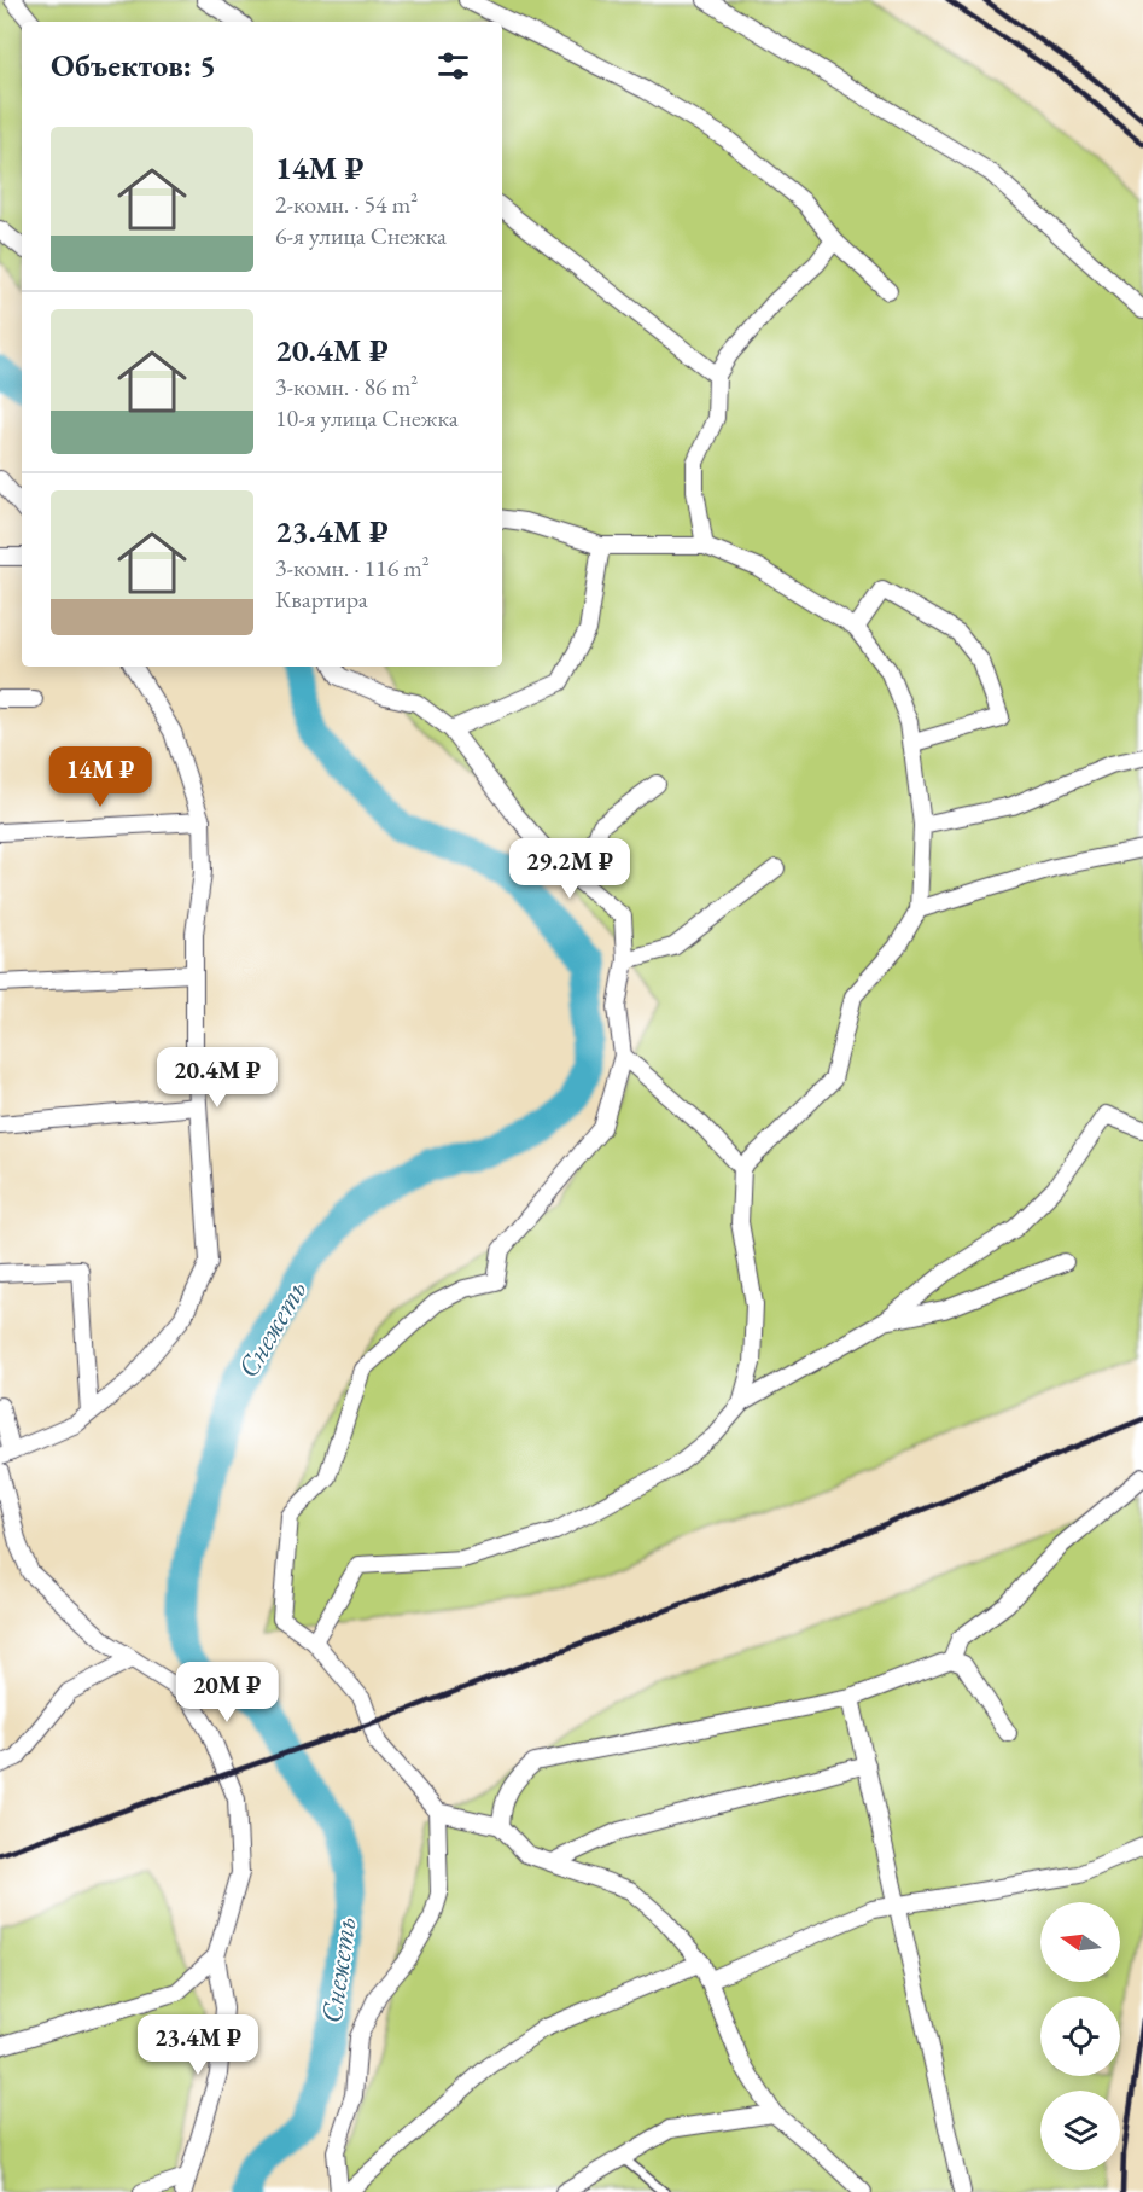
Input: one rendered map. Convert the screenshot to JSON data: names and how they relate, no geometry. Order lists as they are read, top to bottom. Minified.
{"water":["Снежеть"],"north":"left","page":{"heading":"Объектов: 5","list":[{"name":"14M ₽","note":"2-комн. · 54 m² · 6-я улица Снежка"},{"name":"20.4M ₽","note":"3-комн. · 86 m² · 10-я улица Снежка"},{"name":"23.4M ₽","note":"3-комн. · 116 m² · Квартира"}],"price":["14M ₽","29.2M ₽","20.4M ₽","20M ₽","23.4M ₽"]}}
